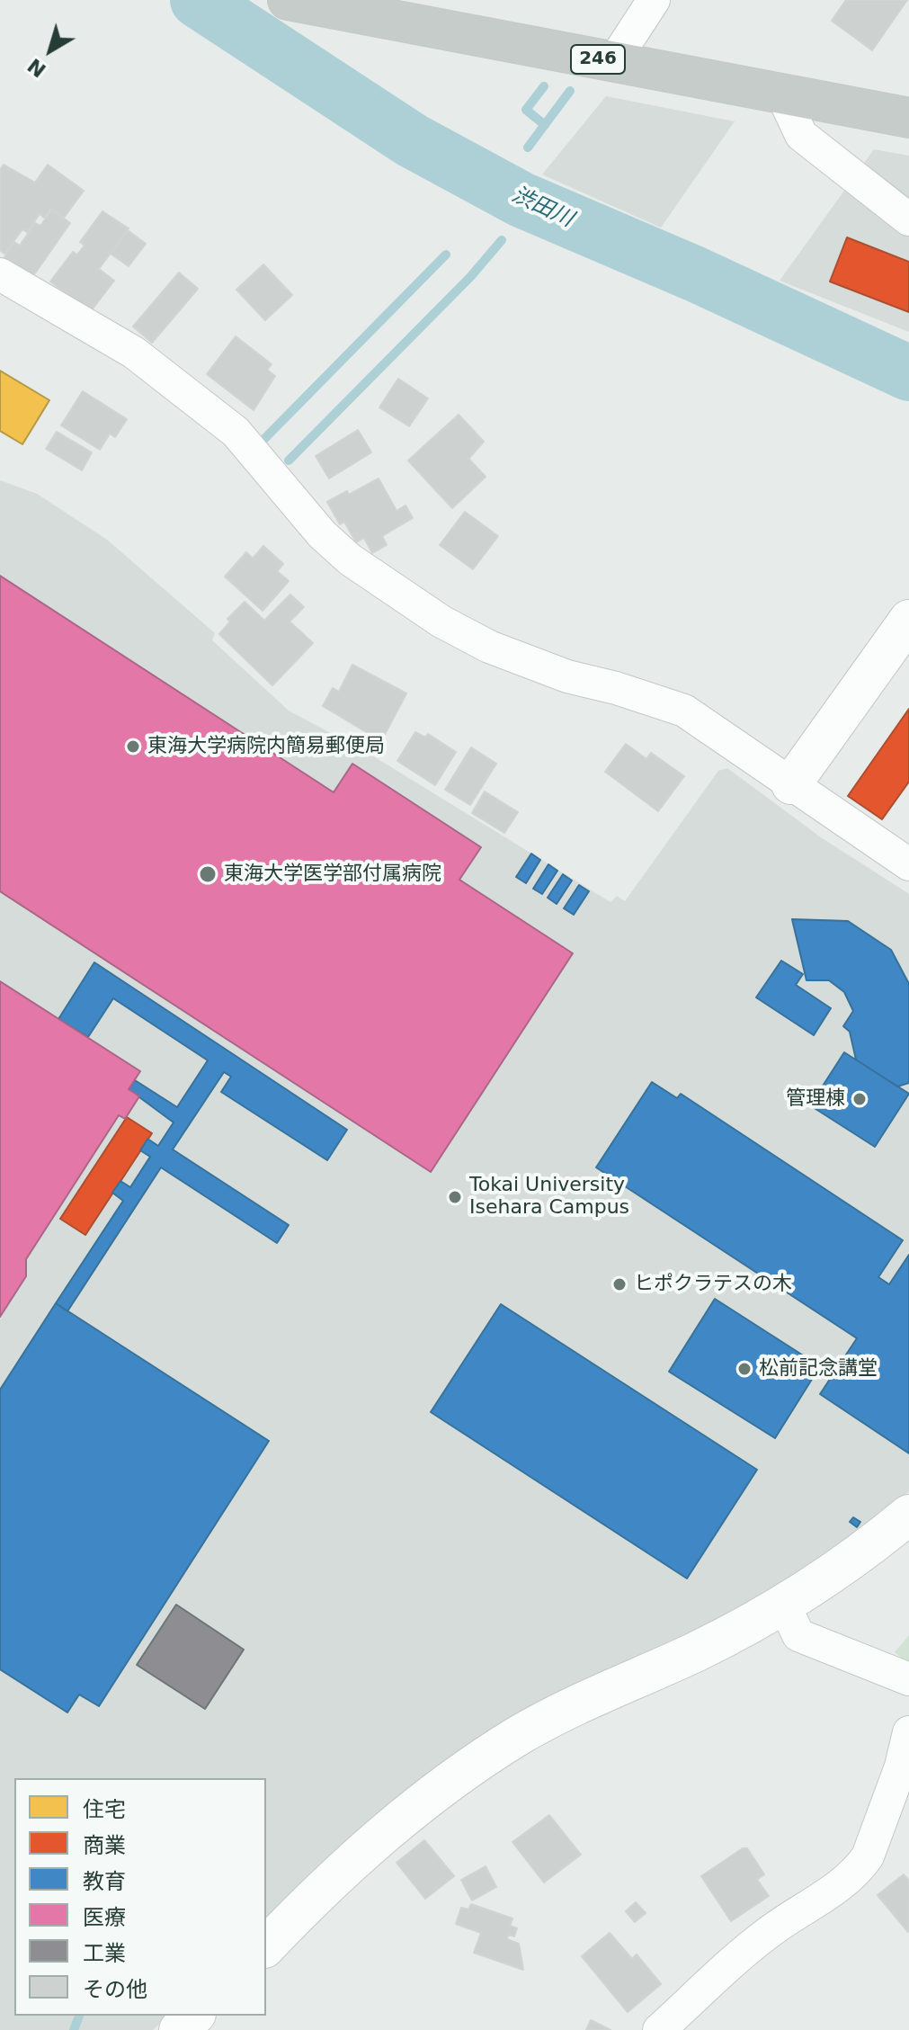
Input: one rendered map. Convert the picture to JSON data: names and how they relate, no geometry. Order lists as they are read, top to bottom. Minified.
{"streets":{"highway":["246"]},"water":["渋田川"],"places":["東海大学病院内簡易郵便局","東海大学医学部付属病院","管理棟","Tokai University Isehara Campus","ヒポクラテスの木","松前記念講堂"],"legend":["住宅","商業","教育","医療","工業","その他"],"north":"bottom left"}
